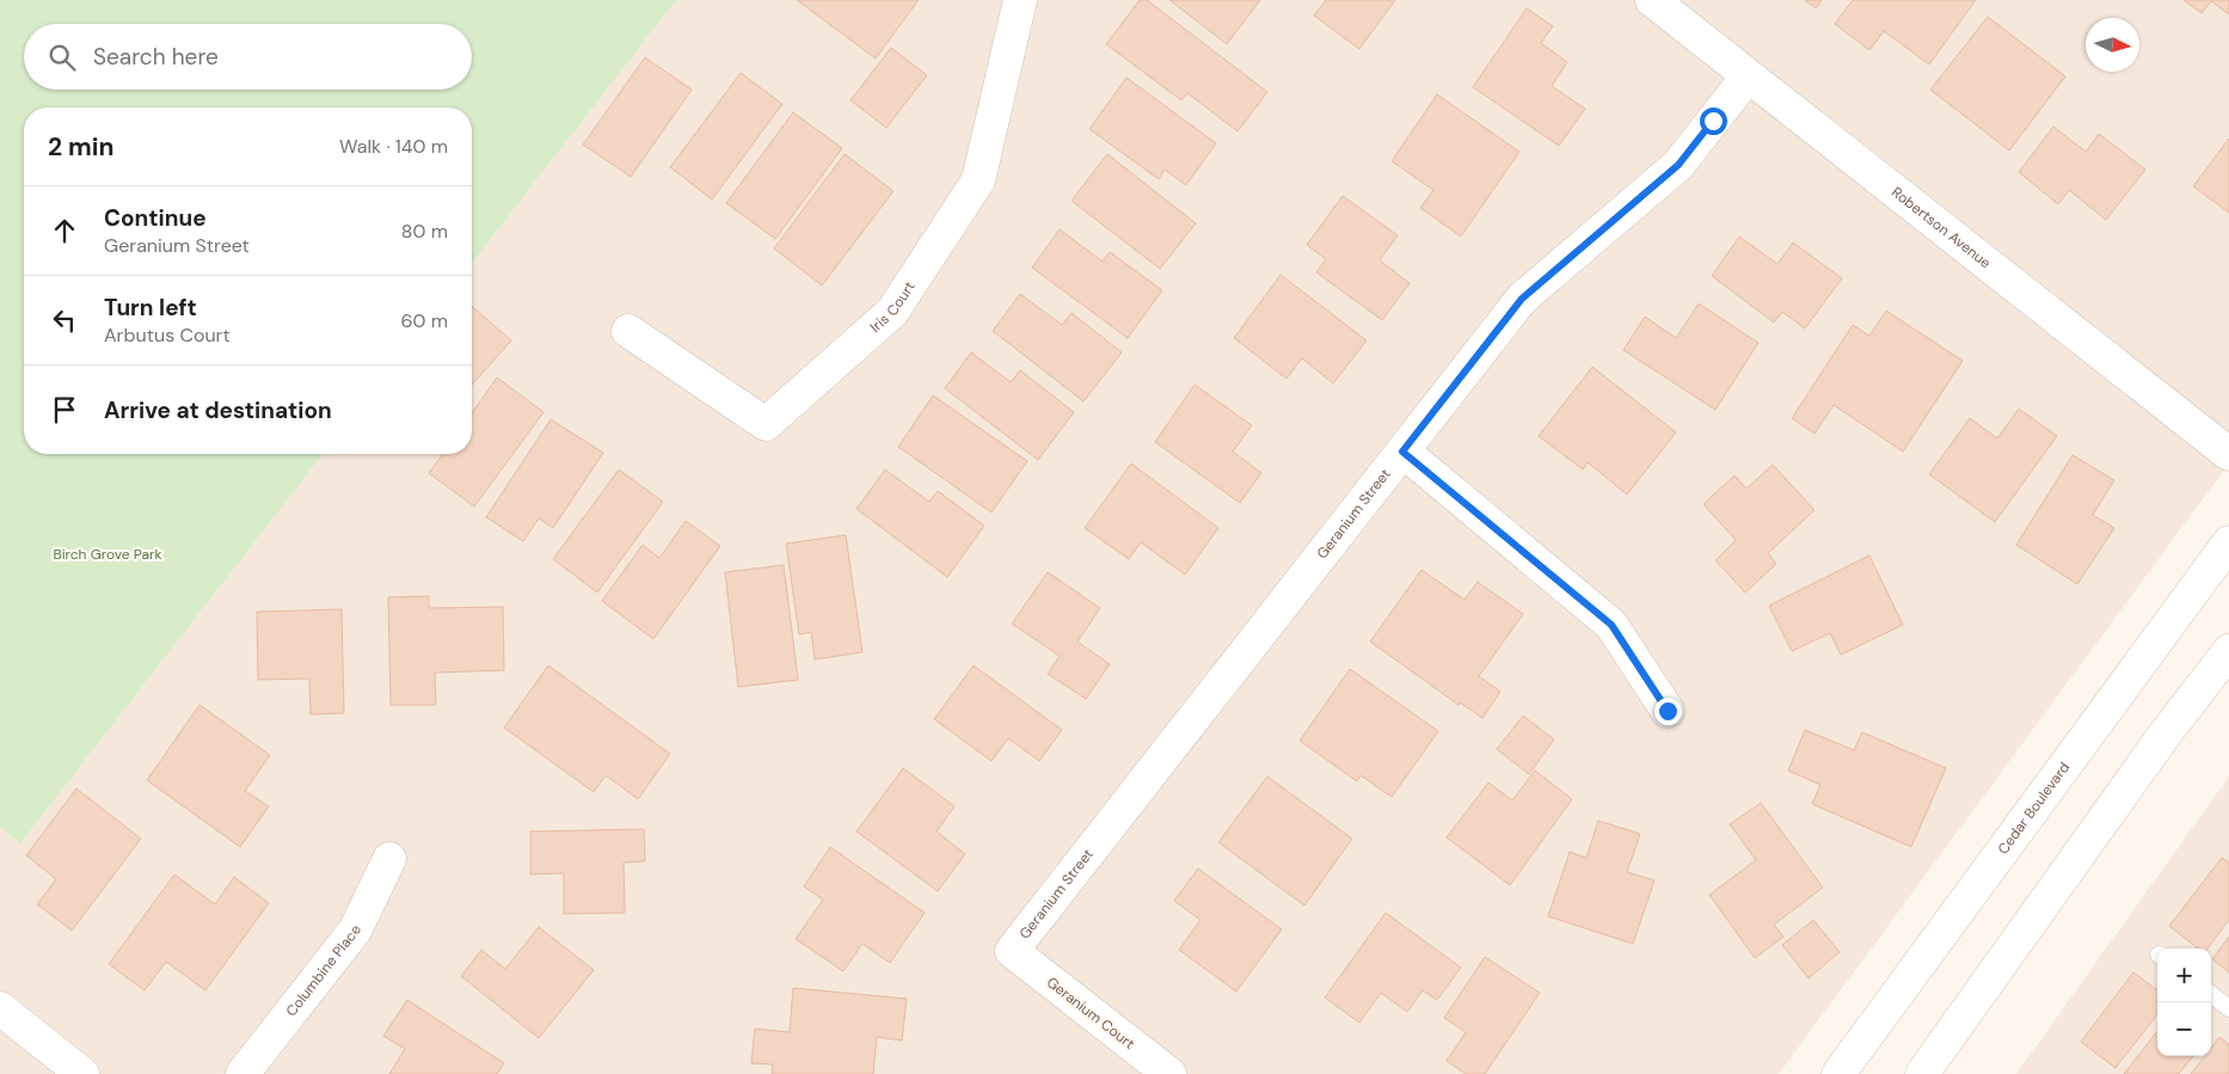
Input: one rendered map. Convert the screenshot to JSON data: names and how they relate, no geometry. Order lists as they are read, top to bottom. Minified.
{"streets":{"street":["Robertson Avenue","Iris Court","Geranium Street","Cedar Boulevard","Columbine Place","Geranium Court"]},"crossings":[["Robertson Avenue","Geranium Street"],["Geranium Street","Geranium Court"]],"parks":["Birch Grove Park"],"north":"right","page":{"search":"Search here","heading":["2 min","Walk · 140 m"],"list":[["Continue","Geranium Street","80 m"],["Turn left","Arbutus Court","60 m"],"Arrive at destination"],"map_buttons":["+","−"]}}
